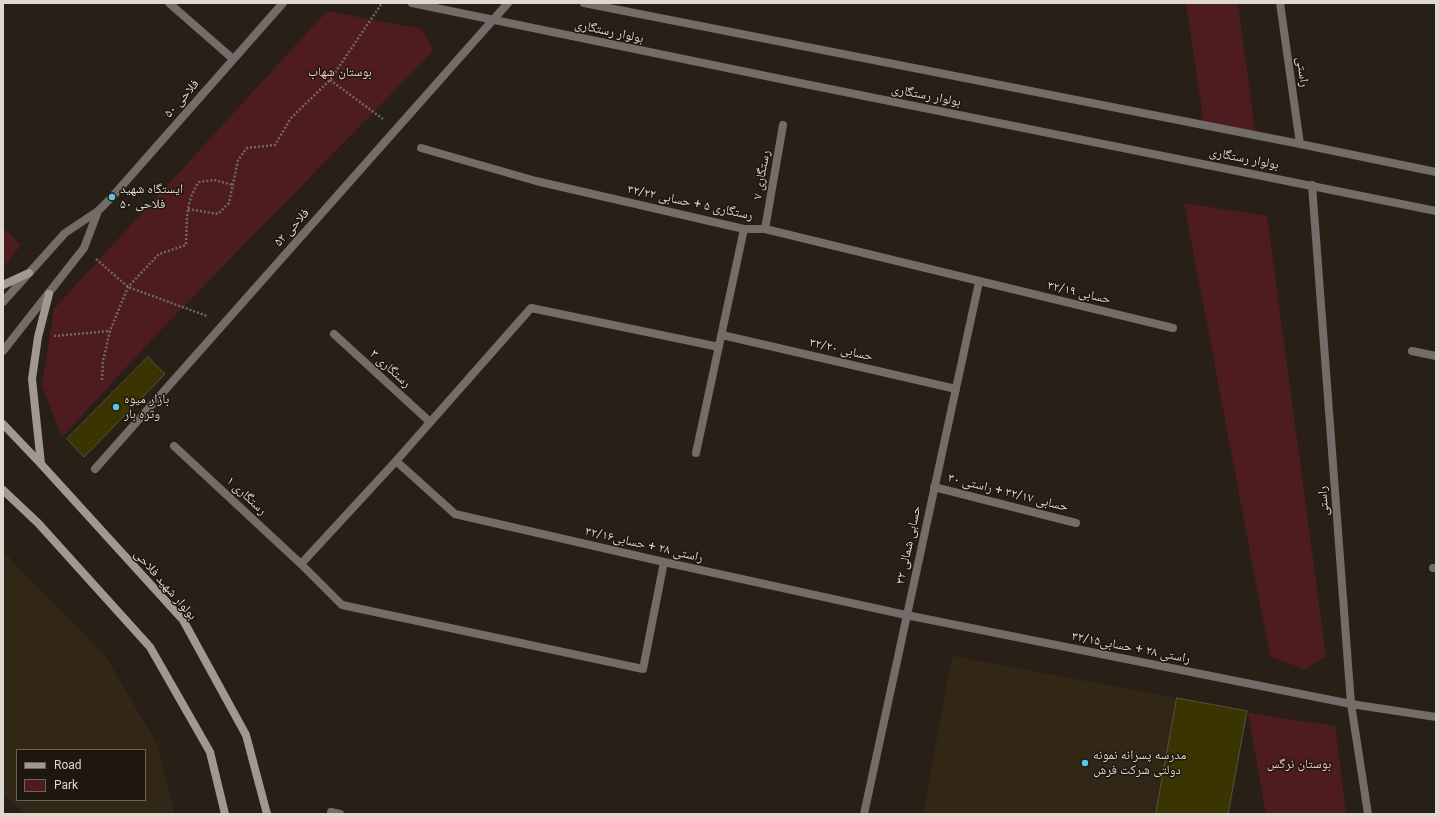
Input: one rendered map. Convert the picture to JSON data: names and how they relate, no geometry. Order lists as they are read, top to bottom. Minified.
{"streets":{"main road":["بولوار شهید فلاحی"],"street":["بولوار رستگاری","راستی","فلاحی ۵۰","رستگاری ۷","رستگاری ۵ + حسابی ۳۲/۲۲","فلاحی ۵۲","حسابی ۳۲/۱۹","حسابی ۳۲/۲۰","رستگاری ۳","حسابی ۳۲/۱۷ + راستی ۳۰","رستگاری ۱","راستی ۲۸ + حسابی۳۲/۱۶","حسابی شمالی ۳۲","راستی ۲۸ + حسابی۳۲/۱۵"]},"crossings":[["بولوار رستگاری","راستی"],["بولوار رستگاری","فلاحی ۵۲"],["راستی","راستی ۲۸ + حسابی۳۲/۱۵"],["رستگاری ۷","رستگاری ۵ + حسابی ۳۲/۲۲"],["رستگاری ۵ + حسابی ۳۲/۲۲","حسابی ۳۲/۱۹"],["رستگاری ۵ + حسابی ۳۲/۲۲","حسابی شمالی ۳۲"],["حسابی ۳۲/۱۹","حسابی شمالی ۳۲"],["حسابی ۳۲/۲۰","حسابی شمالی ۳۲"],["حسابی ۳۲/۱۷ + راستی ۳۰","حسابی شمالی ۳۲"],["رستگاری ۱","راستی ۲۸ + حسابی۳۲/۱۶"],["راستی ۲۸ + حسابی۳۲/۱۶","حسابی شمالی ۳۲"],["راستی ۲۸ + حسابی۳۲/۱۶","راستی ۲۸ + حسابی۳۲/۱۵"],["حسابی شمالی ۳۲","راستی ۲۸ + حسابی۳۲/۱۵"]],"parks":["بوستان شهاب","بوستان نرگس"],"places":["ایستگاه شهید فلاحی ۵۰","بازار میوه وتره بار","مدرسه پسرانه نمونه دولتی شرکت فرش"],"legend":["Road","Park"]}
